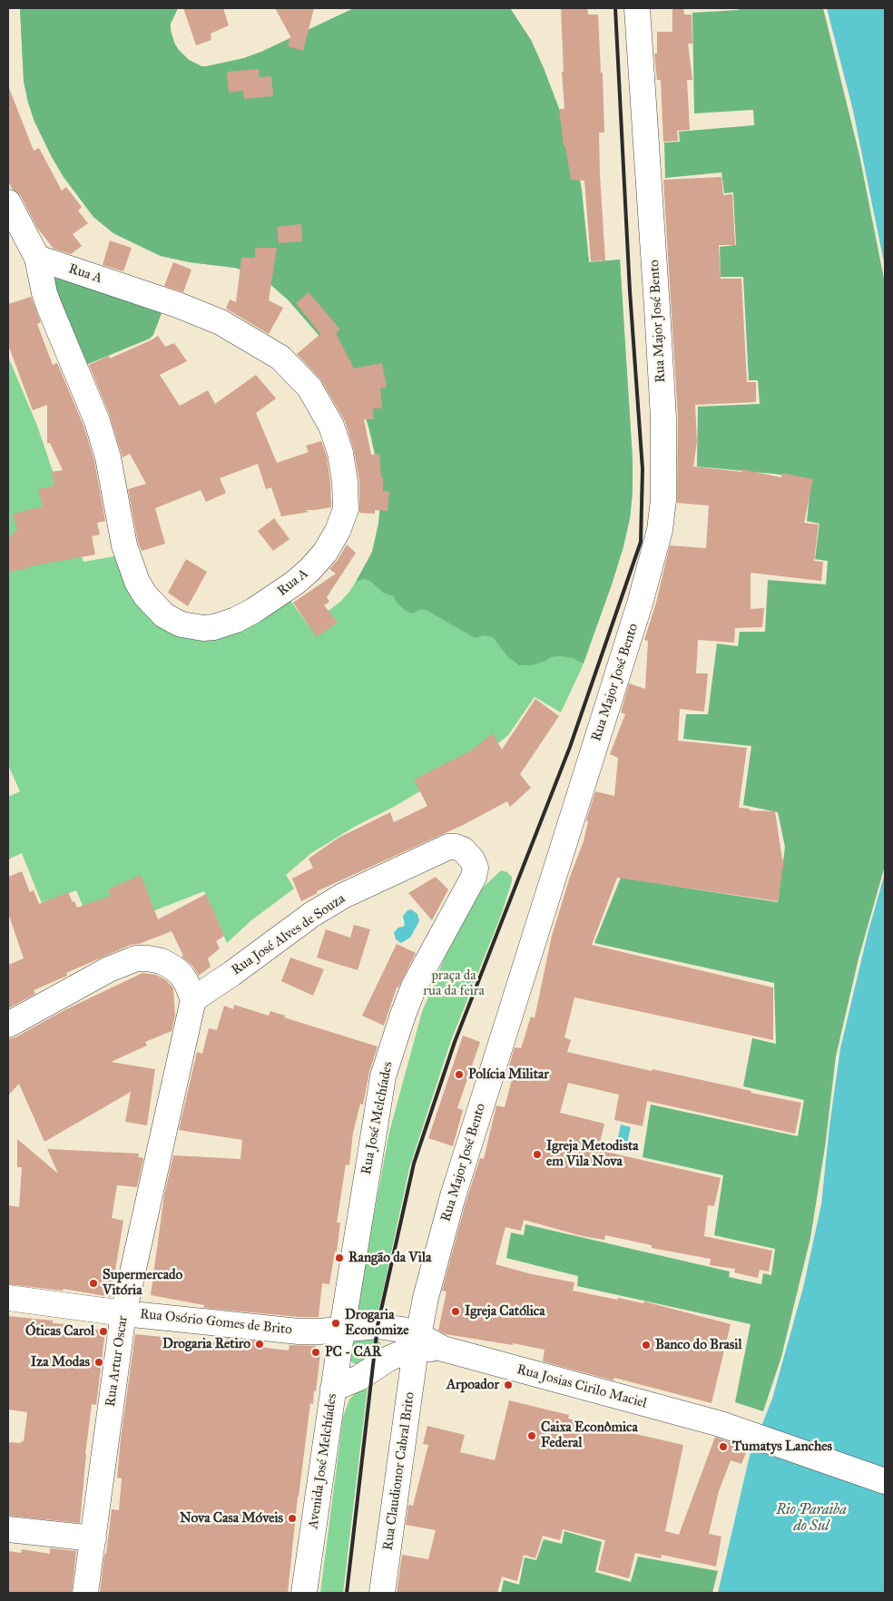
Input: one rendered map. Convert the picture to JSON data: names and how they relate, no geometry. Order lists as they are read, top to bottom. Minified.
{"streets":{"street":["Rua A","Rua Major José Bento","Rua José Alves de Souza","Rua José Melchíades","Rua Osório Gomes de Brito","Rua Artur Oscar","Rua Josias Cirilo Maciel","Avenida José Melchíades","Rua Claudionor Cabral Brito"]},"crossings":[["Rua Major José Bento","Rua Josias Cirilo Maciel"],["Rua Major José Bento","Rua Claudionor Cabral Brito"],["Rua José Alves de Souza","Rua José Melchíades"],["Rua José Alves de Souza","Rua Artur Oscar"],["Rua José Melchíades","Rua Osório Gomes de Brito"],["Rua José Melchíades","Rua Josias Cirilo Maciel"],["Rua José Melchíades","Avenida José Melchíades"],["Rua Osório Gomes de Brito","Rua Artur Oscar"],["Rua Osório Gomes de Brito","Rua Josias Cirilo Maciel"],["Rua Osório Gomes de Brito","Avenida José Melchíades"],["Rua Josias Cirilo Maciel","Avenida José Melchíades"],["Rua Josias Cirilo Maciel","Rua Claudionor Cabral Brito"]],"water":["Rio Paraiba do Sul"],"parks":["praça da rua da feira"],"places":["Polícia Militar","Igreja Metodista em Vila Nova","Rangão da Vila","Supermercado Vitória","Igreja Católica","Drogaria Economize","Óticas Carol","Drogaria Retiro","Banco do Brasil","PC - CAR","Iza Modas","Arpoador","Caixa Econômica Federal","Tumatys Lanches","Nova Casa Móveis"]}
